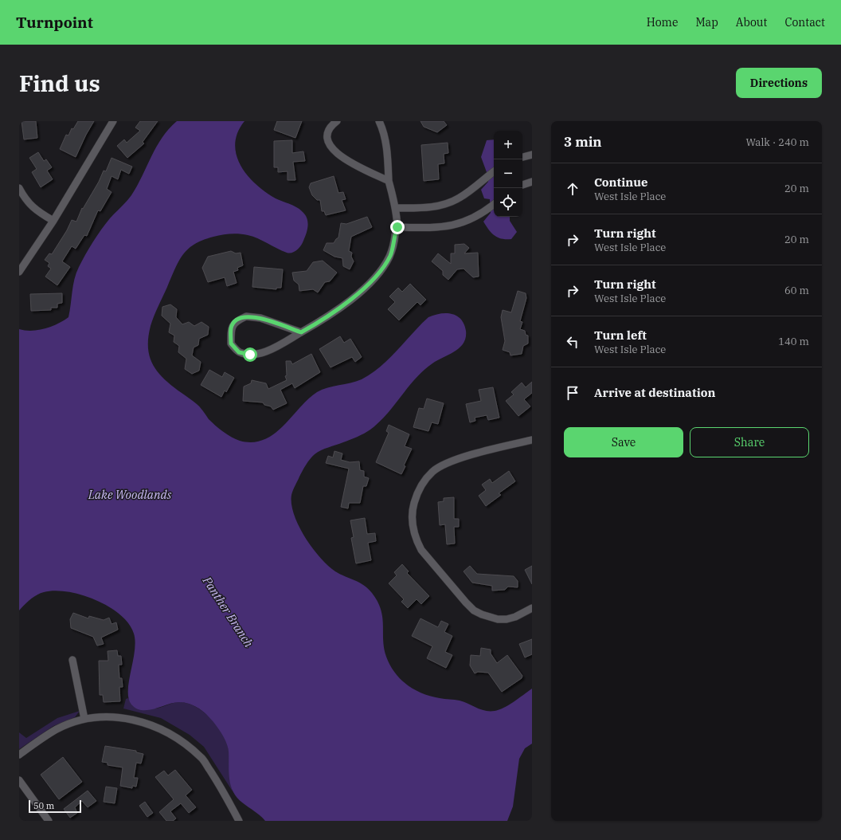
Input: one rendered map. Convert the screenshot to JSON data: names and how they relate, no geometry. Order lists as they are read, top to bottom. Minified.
{"water":["Lake Woodlands","Panther Branch"],"scale_bar":"50 m","page":{"header":"Turnpoint","nav":["Home","Map","About","Contact"],"buttons":["Directions",["Save","Share"]],"title":"Find us","heading":["3 min","Walk · 240 m"],"map_buttons":["+","−"],"list":[["Continue","West Isle Place","20 m"],["Turn right","West Isle Place","20 m"],["Turn right","West Isle Place","60 m"],["Turn left","West Isle Place","140 m"],"Arrive at destination"],"scale":"50 m"}}
